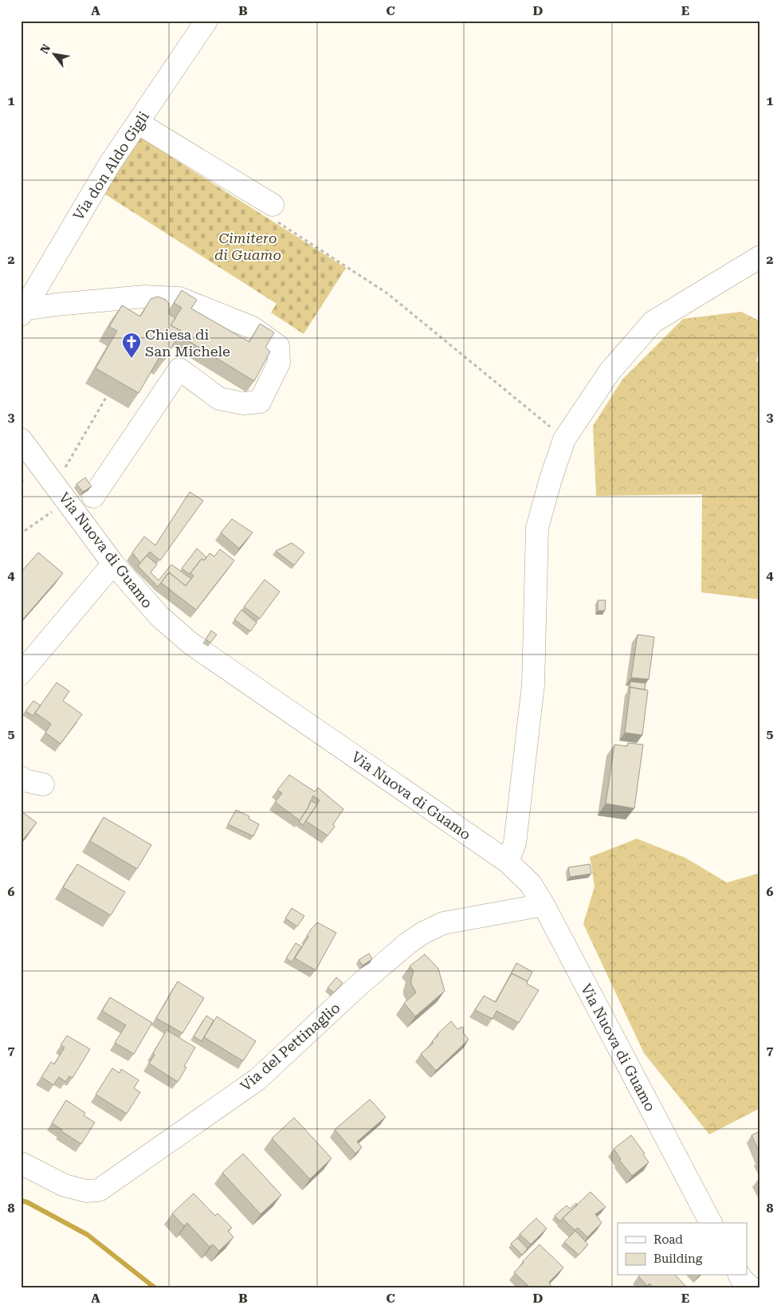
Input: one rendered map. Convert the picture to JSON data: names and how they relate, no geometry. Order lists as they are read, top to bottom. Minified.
{"streets":{"street":["Via don Aldo Gigli","Via Nuova di Guamo","Via del Pettinaglio"]},"crossings":[["Via Nuova di Guamo","Via del Pettinaglio"]],"parks":["Cimitero di Guamo"],"places":{"church":["Chiesa di San Michele"]},"legend":["Road","Building"],"north":"top left","grid":{"columns":["A","B","C","D","E"],"rows":["1","2","3","4","5","6","7","8"]}}
